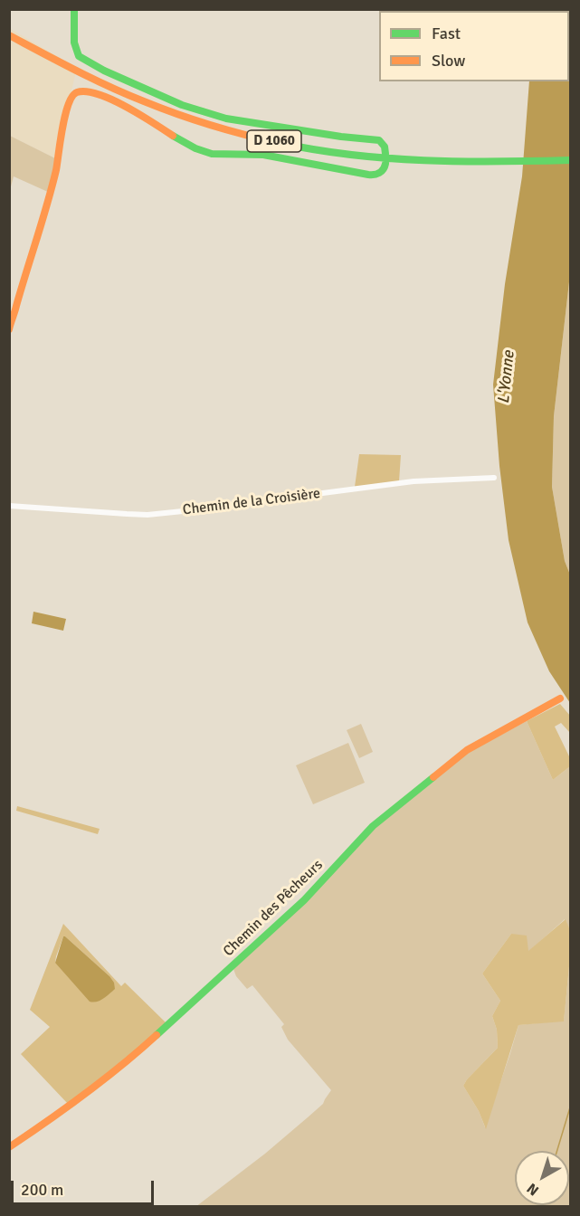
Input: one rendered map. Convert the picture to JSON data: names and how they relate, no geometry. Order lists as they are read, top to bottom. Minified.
{"streets":{"street":["D 1060","Chemin de la Croisière","Chemin des Pêcheurs"]},"water":["L'Yonne"],"legend":["Fast","Slow"],"scale_bar":"200 m","north":"bottom left"}
